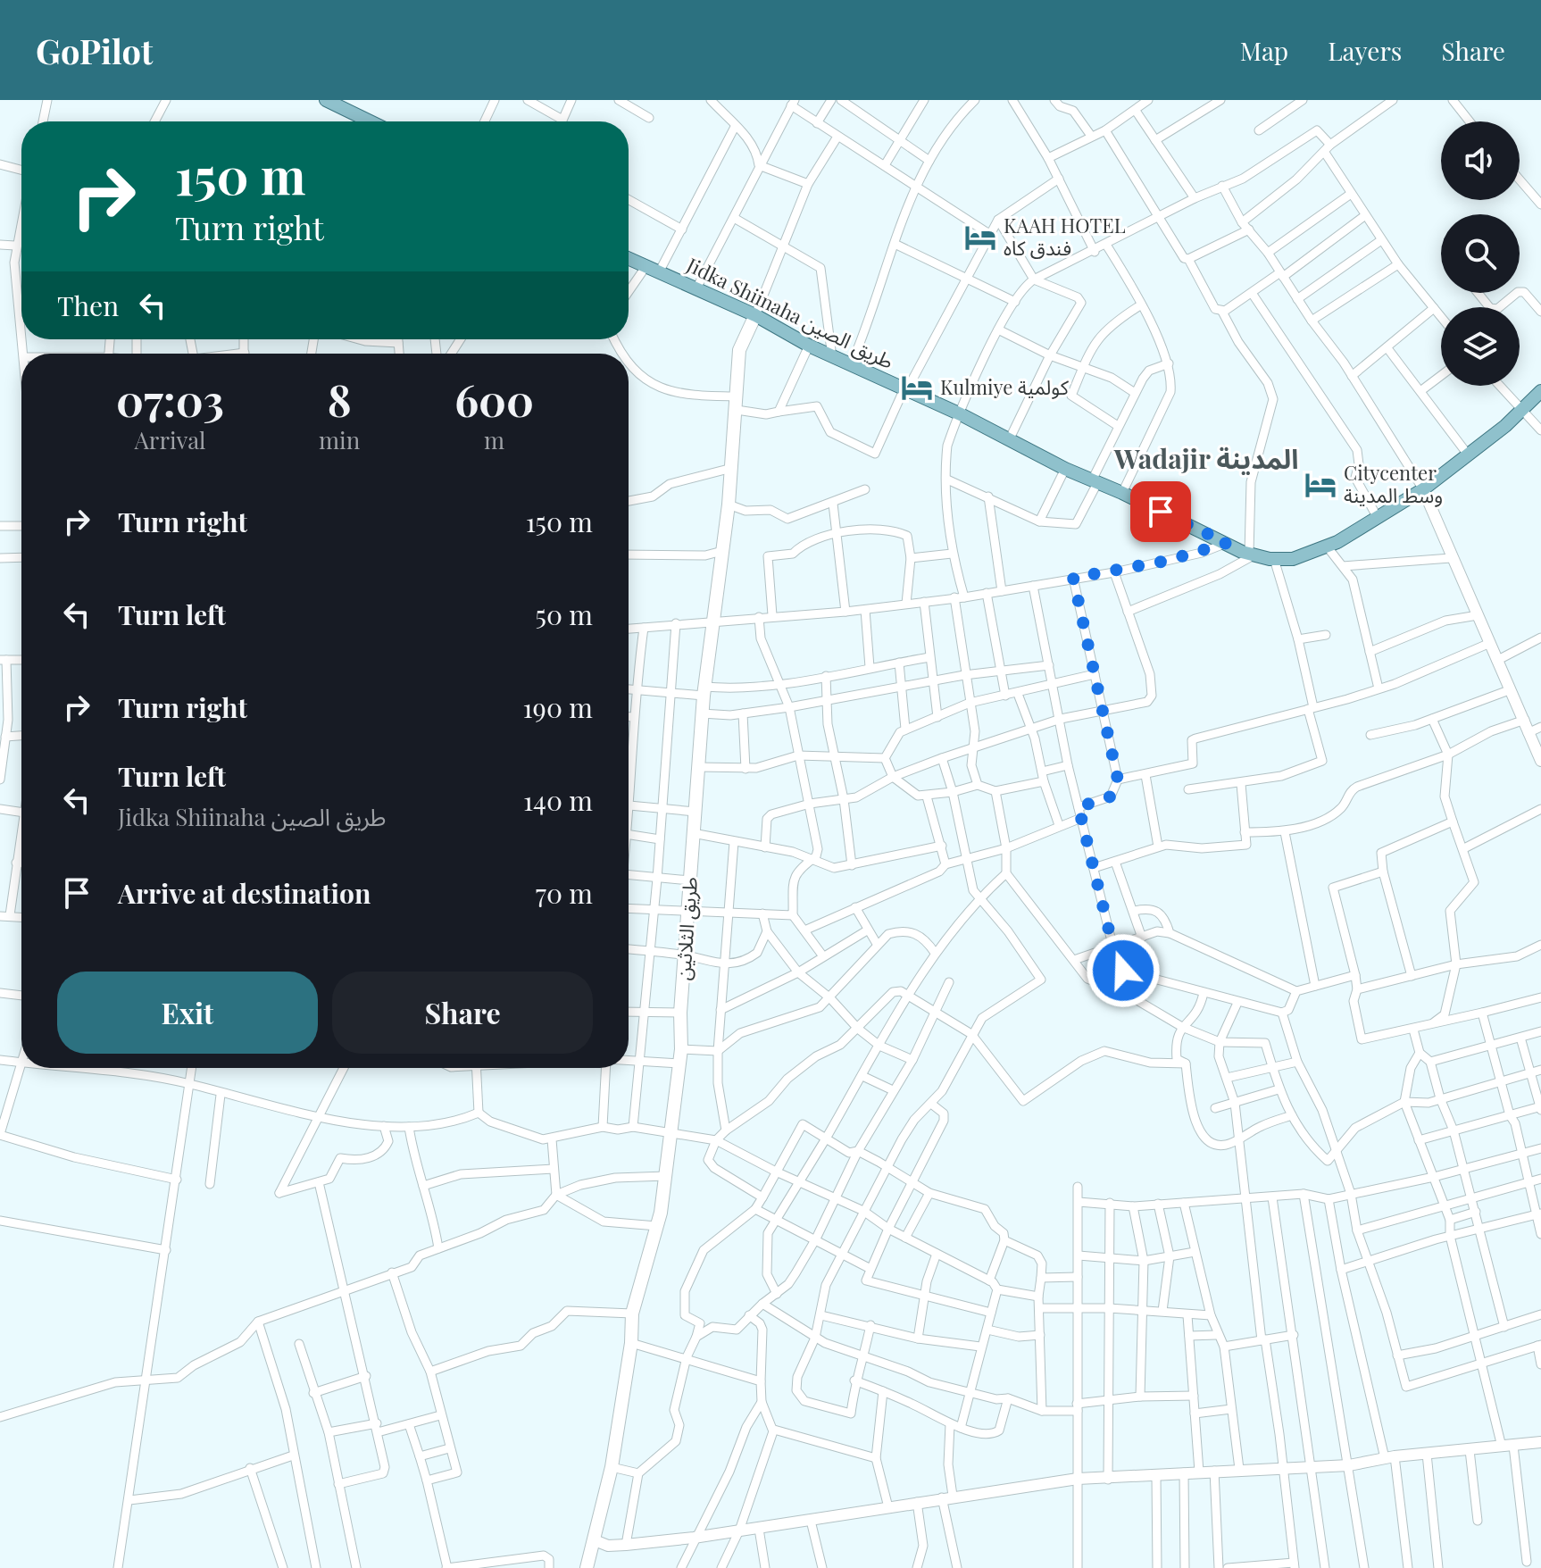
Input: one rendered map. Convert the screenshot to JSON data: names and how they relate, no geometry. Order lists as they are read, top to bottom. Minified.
{"streets":{"main road":["Jidka Shiinaha طريق الصين","طريق الثلاثين"]},"crossings":[["Jidka Shiinaha طريق الصين","طريق الثلاثين"]],"districts":["Wadajir المدينة"],"places":{"hotel":["KAAH HOTEL فندق كاه","Kulmiye كولمية","Citycenter وسط المدينة"]},"page":{"header":"GoPilot","nav":["Map","Layers","Share"],"turn":["150 m","Turn right"],"then":"Then","eta":["07:03","Arrival","8","min","600","m"],"list":[{"name":"Turn right","value":"150 m"},{"name":"Turn left","value":"50 m"},{"name":"Turn right","value":"190 m"},{"name":"Turn left","note":"Jidka Shiinaha طريق الصين","value":"140 m"},{"name":"Arrive at destination","value":"70 m"}],"buttons":["Exit","Share"]}}
